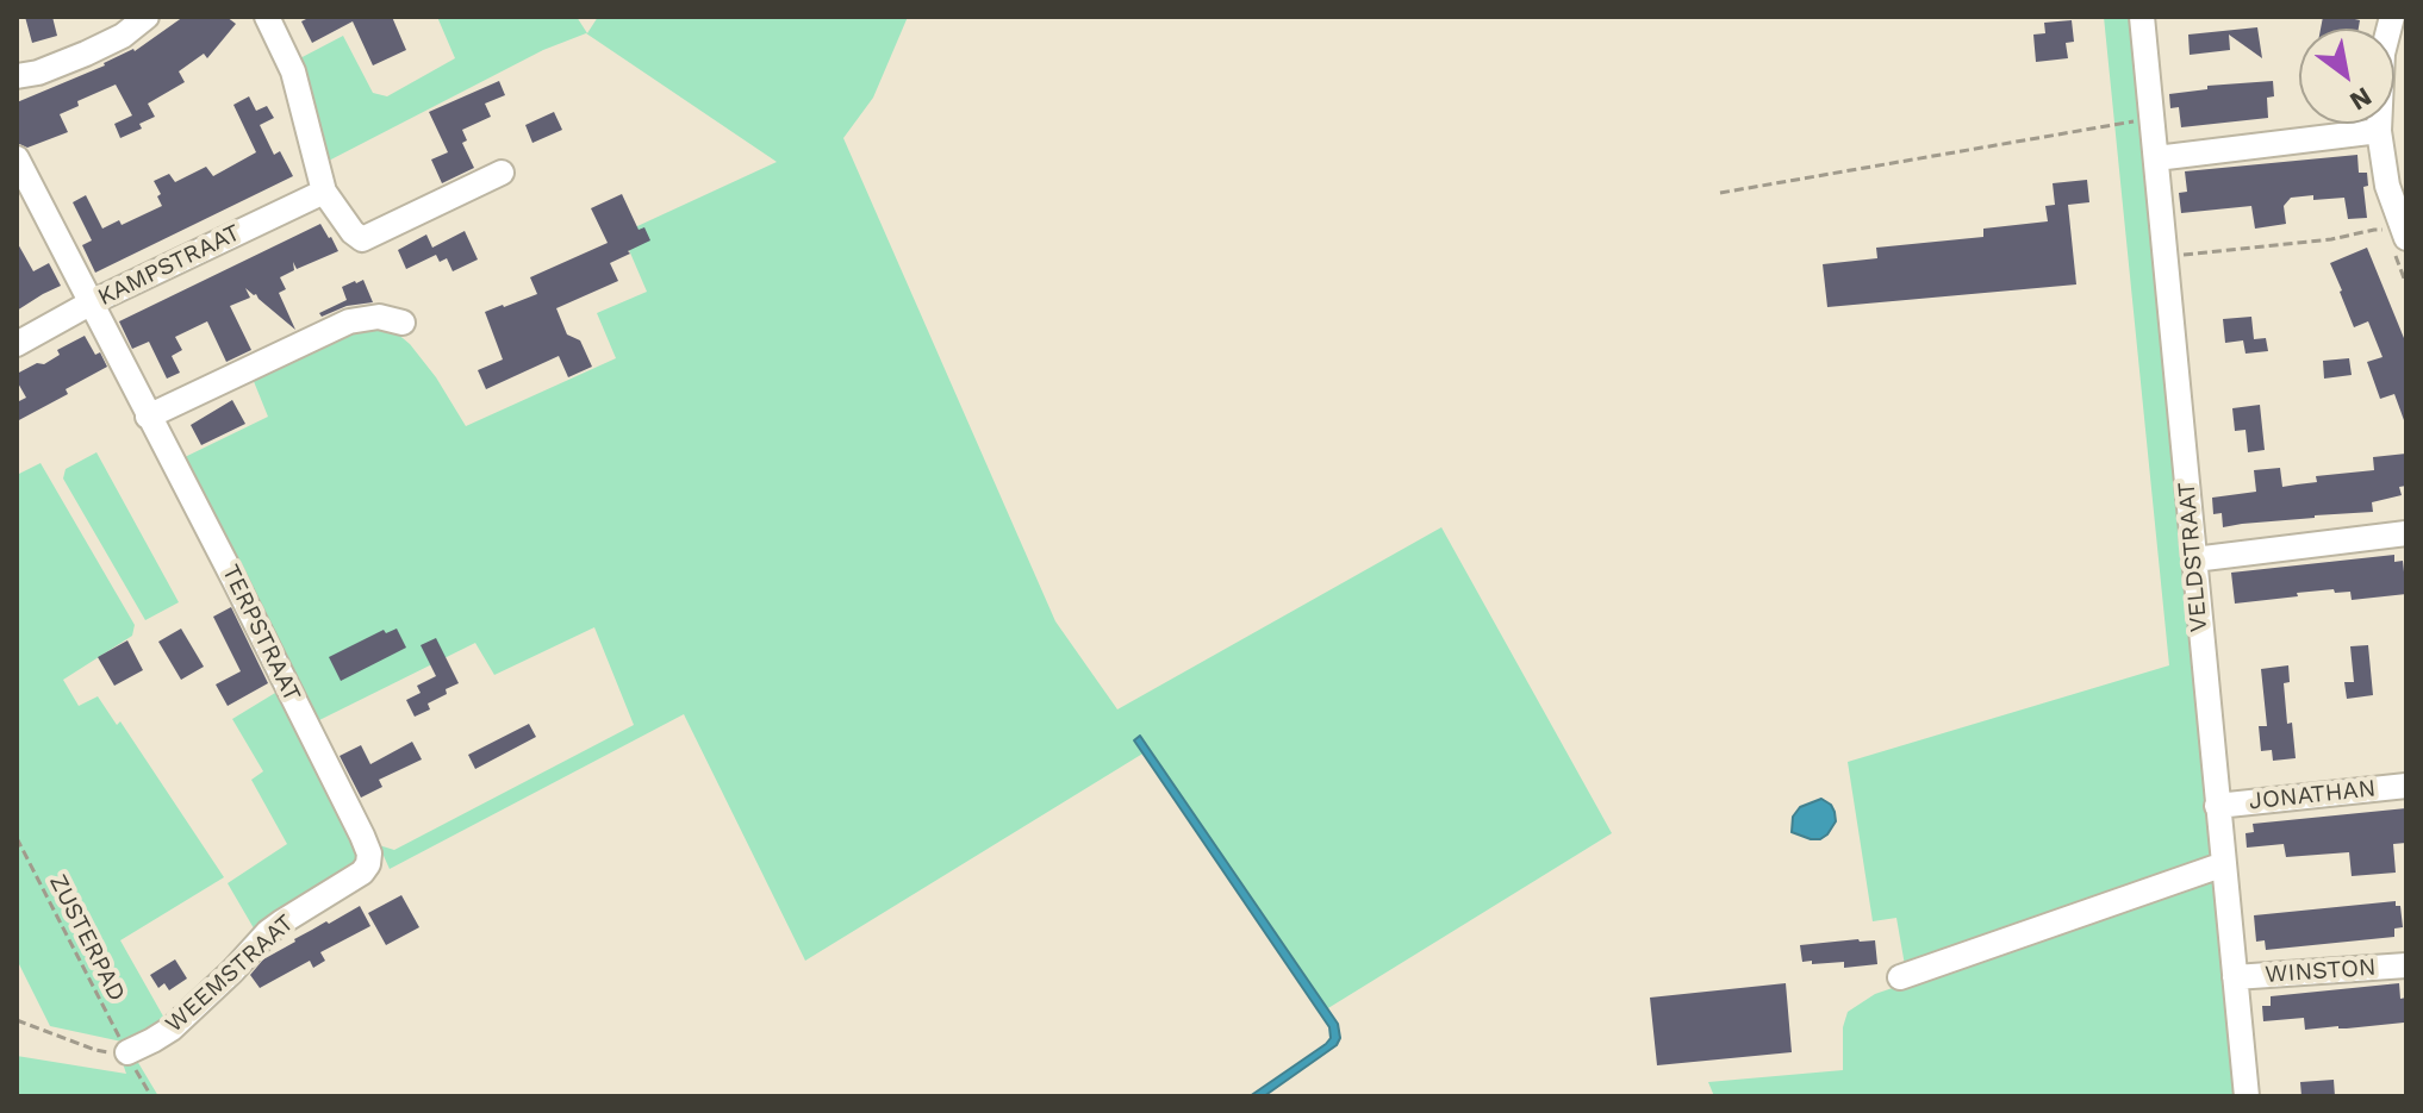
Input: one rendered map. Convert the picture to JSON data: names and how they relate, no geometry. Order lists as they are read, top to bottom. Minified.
{"streets":{"street":["KAMPSTRAAT","VELDSTRAAT","TERPSTRAAT","JONATHAN","WINSTON","WEEMSTRAAT"],"path":["ZUSTERPAD"]},"crossings":[["KAMPSTRAAT","TERPSTRAAT"],["VELDSTRAAT","JONATHAN"],["VELDSTRAAT","WINSTON"],["TERPSTRAAT","WEEMSTRAAT"],["ZUSTERPAD","WEEMSTRAAT"]],"north":"bottom right"}
